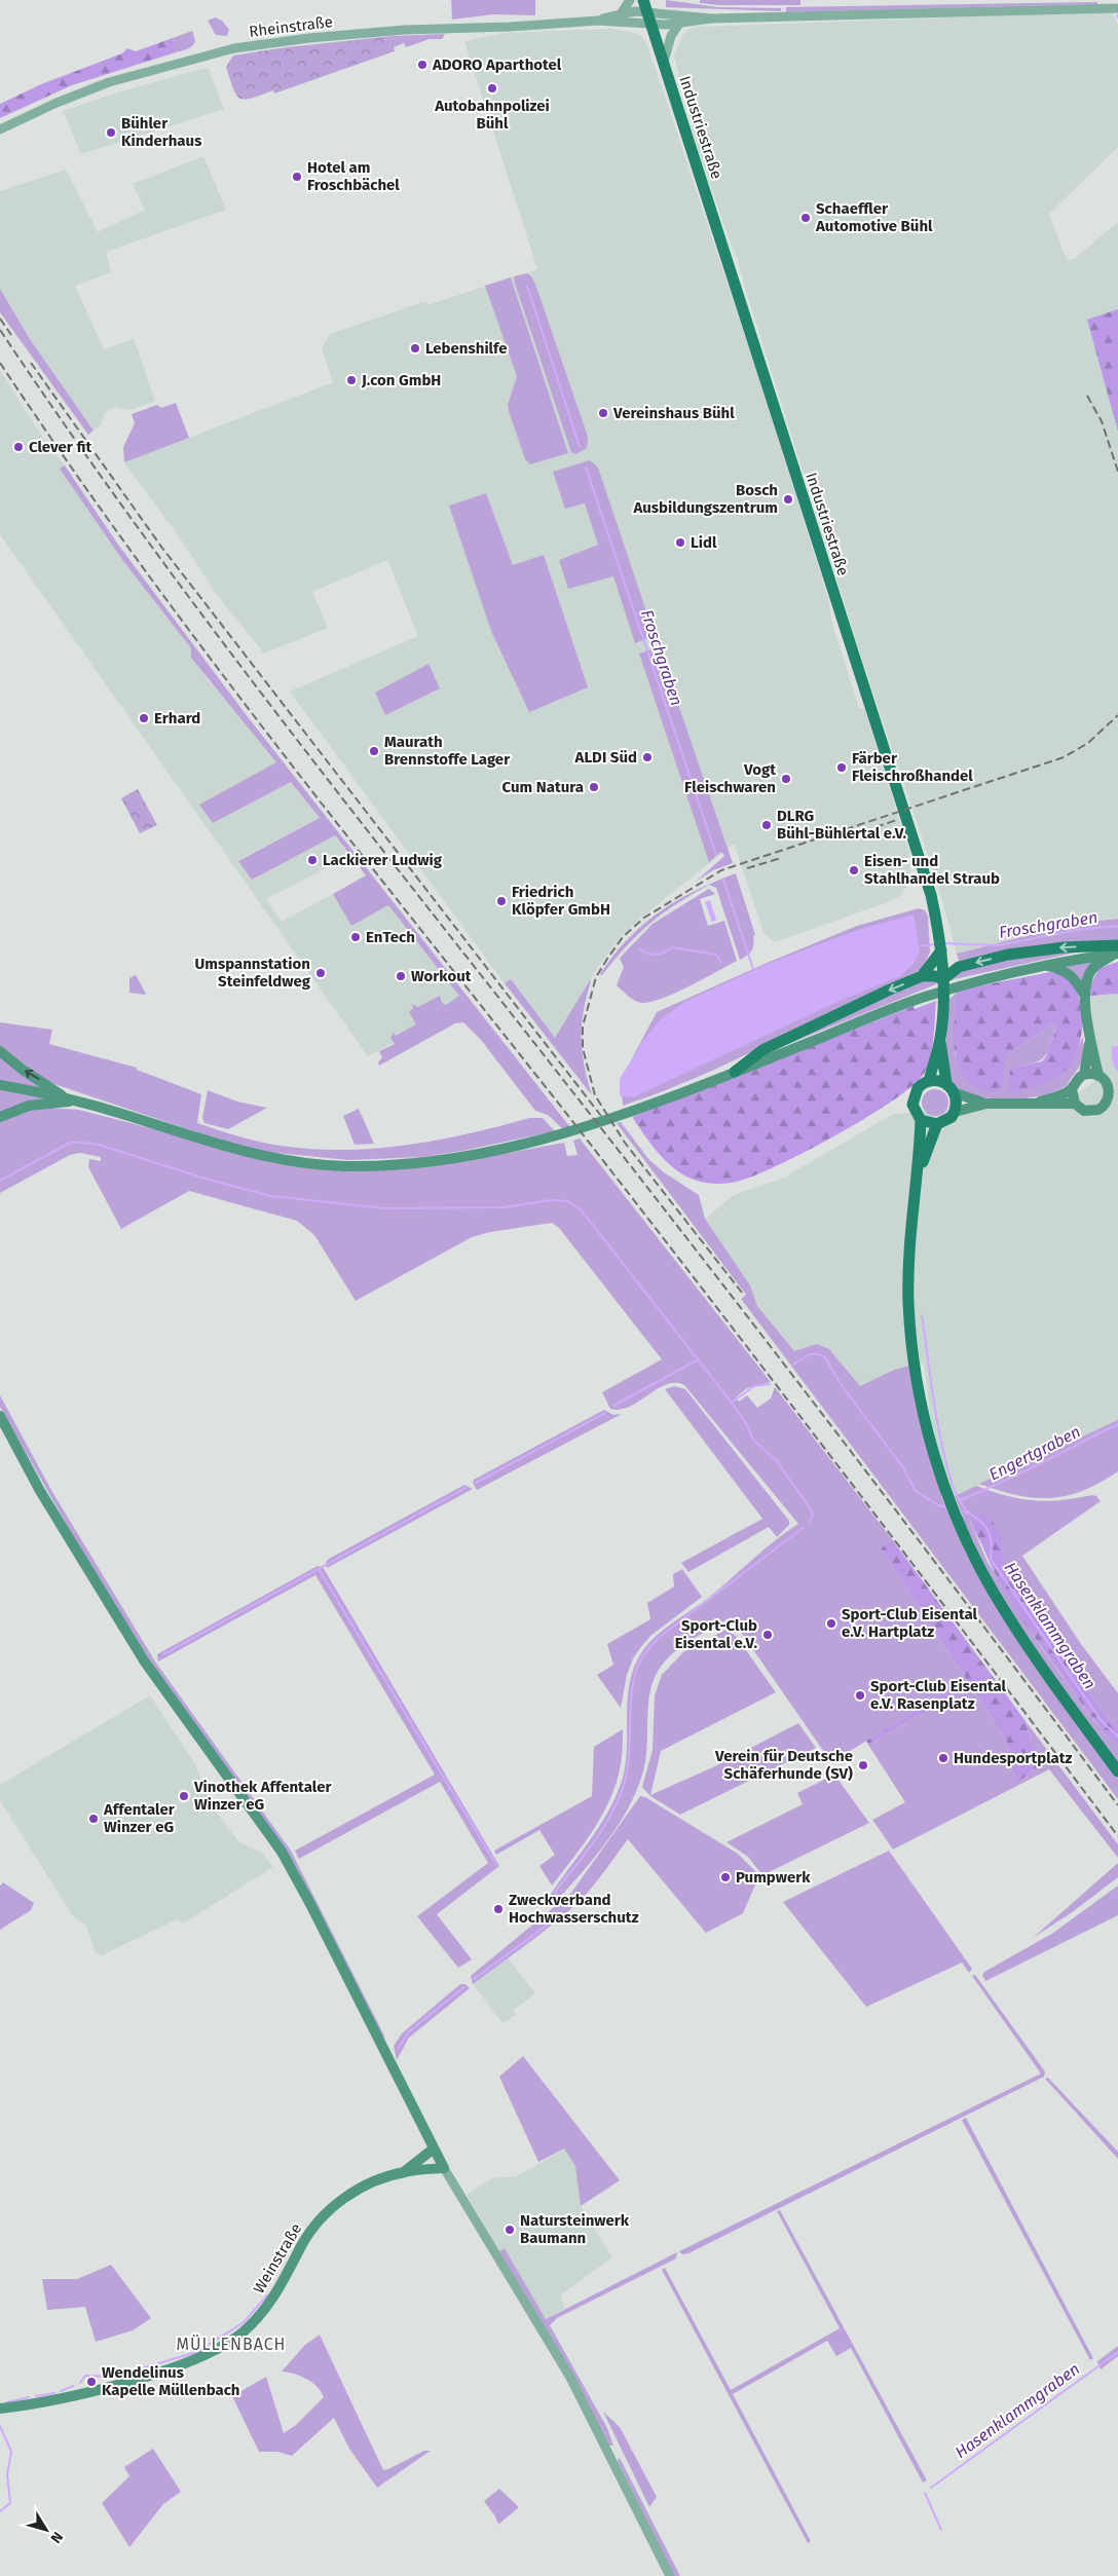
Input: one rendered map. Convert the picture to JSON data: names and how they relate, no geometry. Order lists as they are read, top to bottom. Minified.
{"streets":{"main road":["Industriestraße","Weinstraße"],"street":["Rheinstraße"]},"crossings":[["Rheinstraße","Industriestraße"]],"districts":["MÜLLENBACH"],"water":["Froschgraben","Engertgraben","Hasenklammgraben"],"places":["ADORO Aparthotel","Autobahnpolizei Bühl","Bühler Kinderhaus","Hotel am Froschbächel","Schaeffler Automotive Bühl","Lebenshilfe","J.con GmbH","Vereinshaus Bühl","Clever fit","Bosch Ausbildungszentrum","Lidl","Erhard","Maurath Brennstoffe Lager","ALDI Süd","Färber Fleischroßhandel","Vogt Fleischwaren","Cum Natura","DLRG Bühl-Bühlertal e.V.","Lackierer Ludwig","Eisen- und Stahlhandel Straub","Friedrich Klöpfer GmbH","EnTech","Umspannstation Steinfeldweg","Workout","Sport-Club Eisental e.V. Hartplatz","Sport-Club Eisental e.V.","Sport-Club Eisental e.V. Rasenplatz","Hundesportplatz","Verein für Deutsche Schäferhunde (SV)","Vinothek Affentaler Winzer eG","Affentaler Winzer eG","Pumpwerk","Zweckverband Hochwasserschutz","Natursteinwerk Baumann","Wendelinus Kapelle Müllenbach"],"north":"bottom right"}
